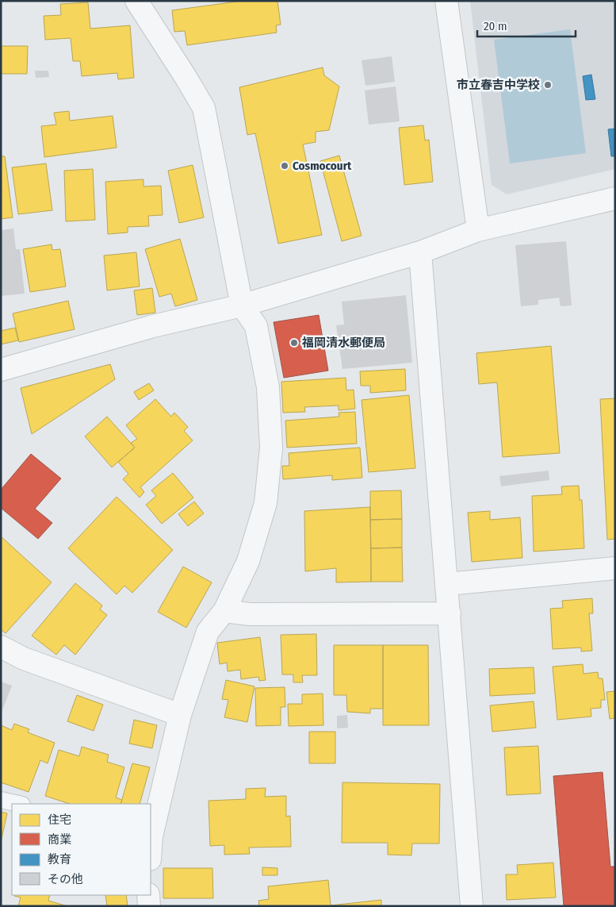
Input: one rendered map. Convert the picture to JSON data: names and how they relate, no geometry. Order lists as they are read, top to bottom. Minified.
{"places":["市立春吉中学校","Cosmocourt","福岡清水郵便局"],"legend":["住宅","商業","教育","その他"],"scale_bar":"20 m"}
